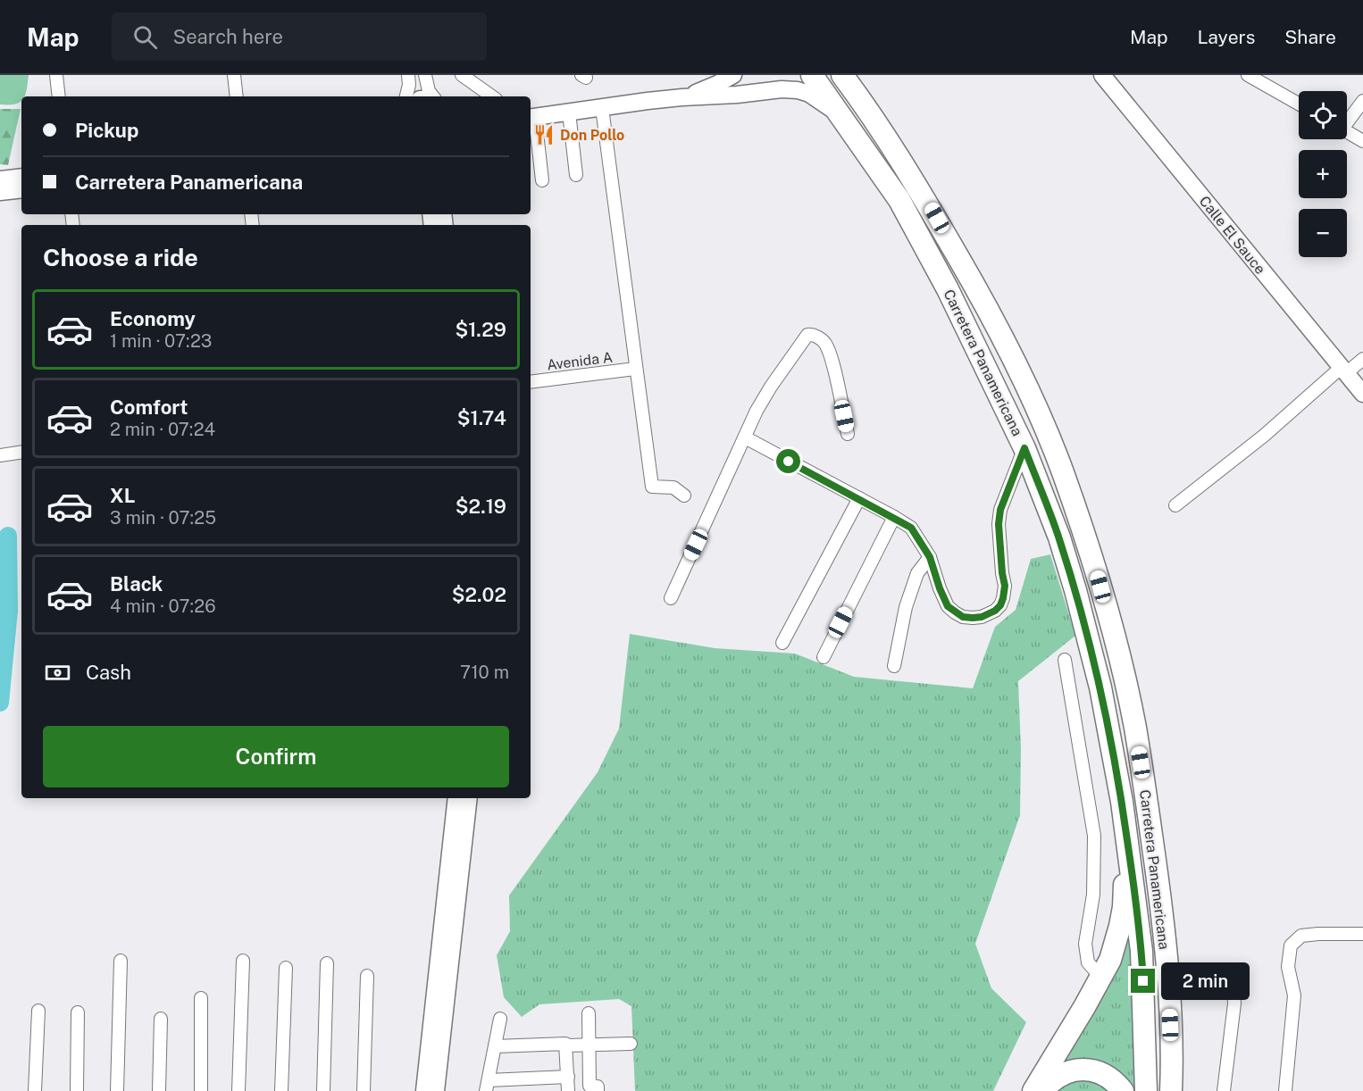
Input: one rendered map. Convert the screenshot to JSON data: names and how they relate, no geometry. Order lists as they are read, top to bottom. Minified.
{"streets":{"highway":["Carretera Panamericana"],"main road":["Calle El Sauce"],"street":["Avenida A"]},"places":{"restaurant":["Don Pollo"]},"page":{"header":"Map","search":"Search here","nav":["Map","Layers","Share"],"map_buttons":["+","−"],"banner":["Pickup","Carretera Panamericana"],"heading":"Choose a ride","list":[{"name":"Economy","note":"1 min · 07:23","value":"$1.29"},{"name":"Comfort","note":"2 min · 07:24","value":"$1.74"},{"name":"XL","note":"3 min · 07:25","value":"$2.19"},{"name":"Black","note":"4 min · 07:26","value":"$2.02"}],"pay":["Cash","710 m"],"buttons":"Confirm","bubble":"2 min"}}
